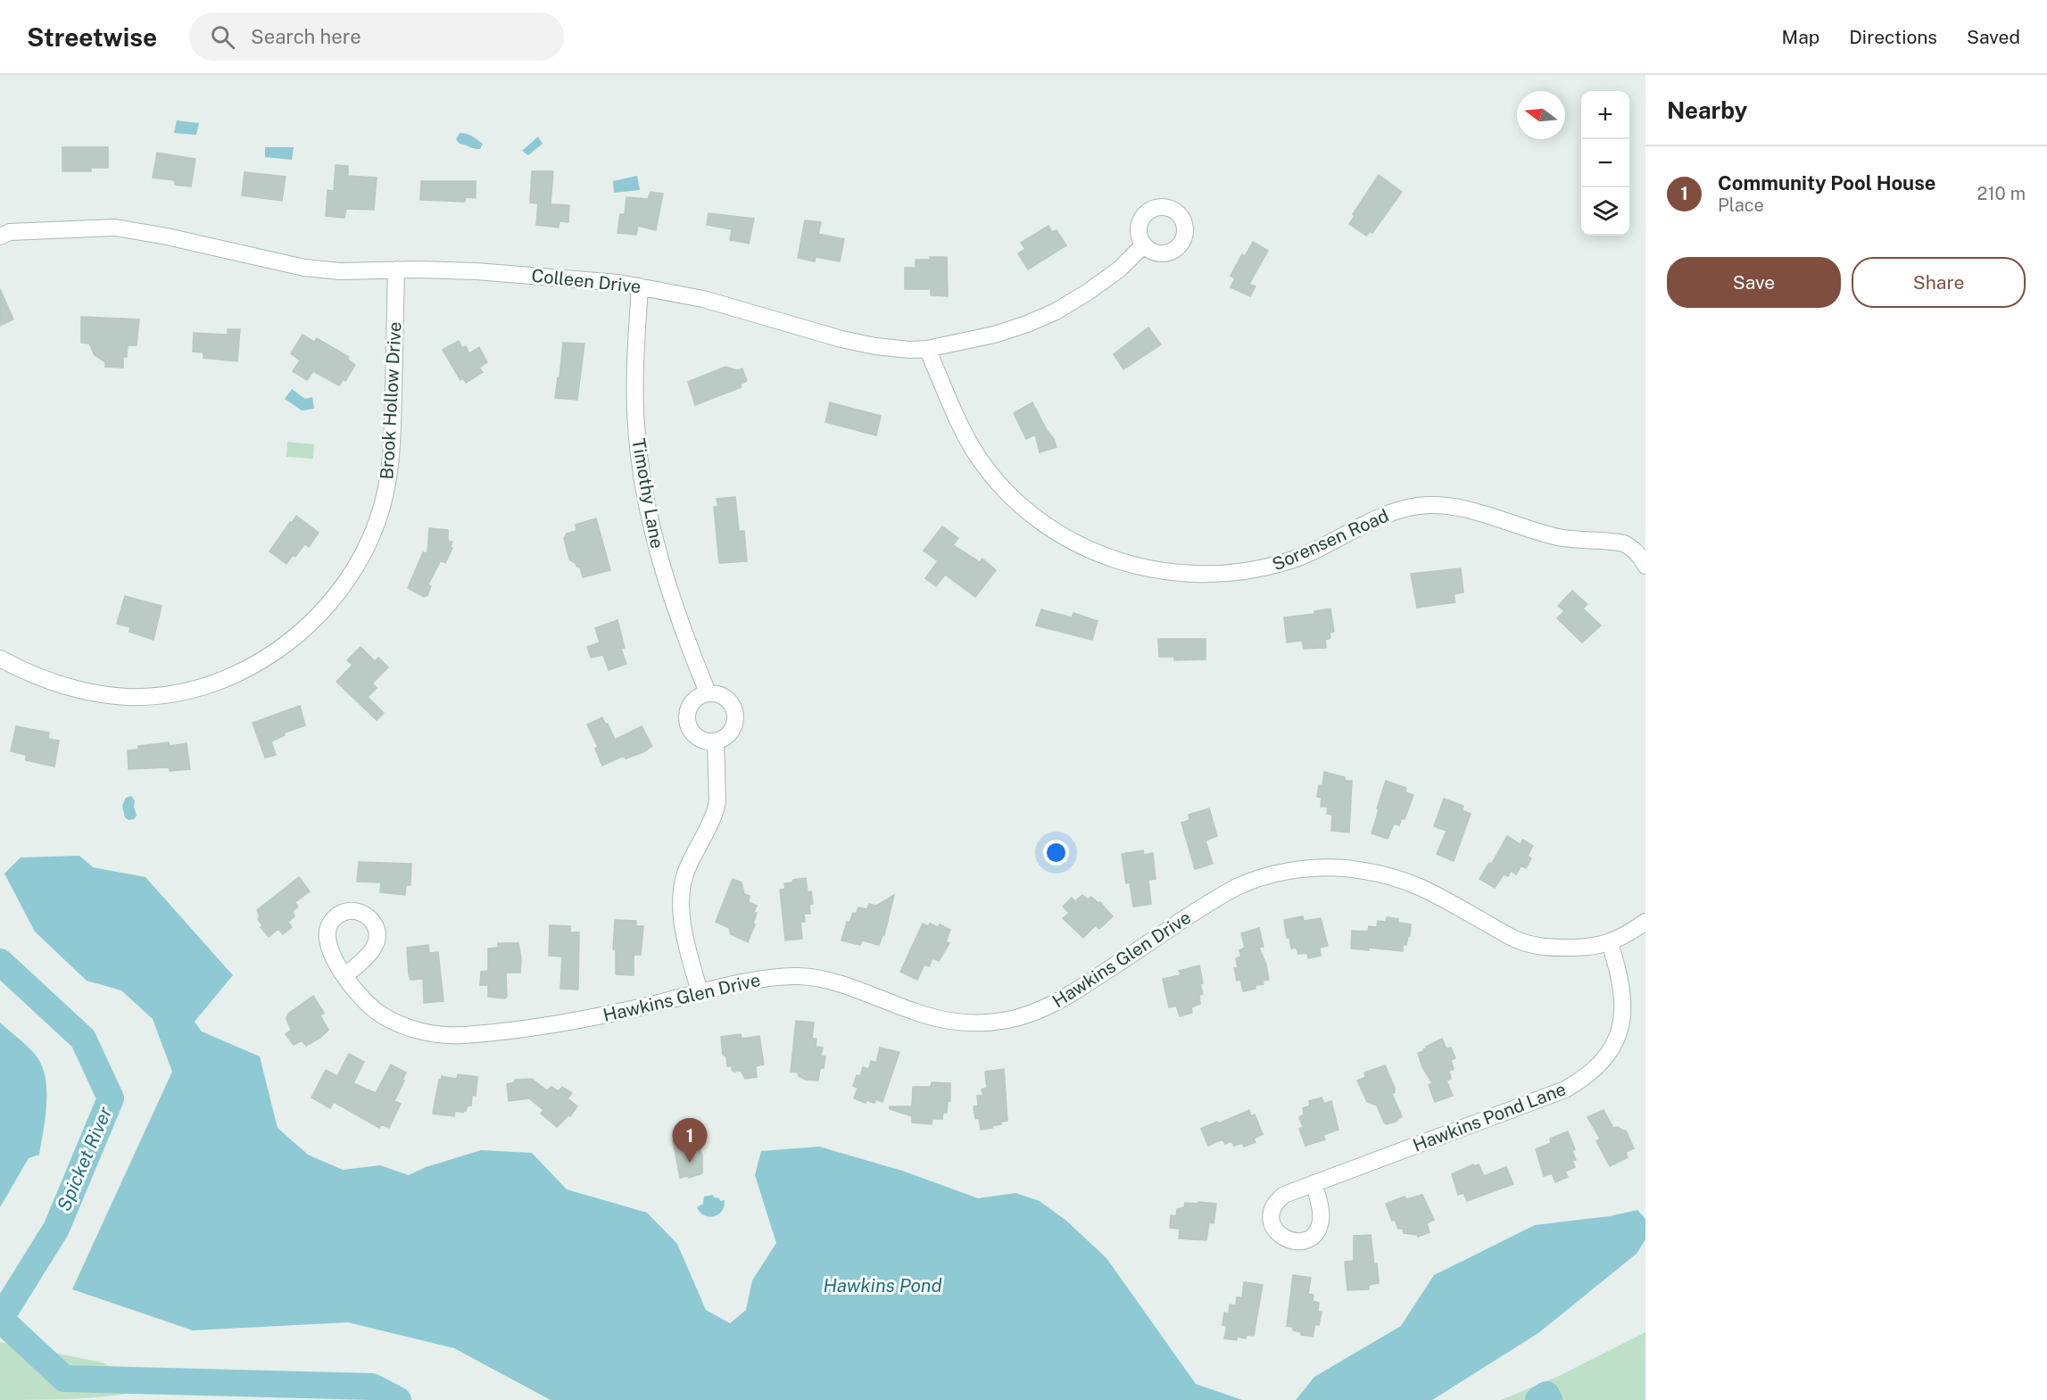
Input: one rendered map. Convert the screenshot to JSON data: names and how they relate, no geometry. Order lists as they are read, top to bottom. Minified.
{"streets":{"street":["Colleen Drive","Brook Hollow Drive","Timothy Lane","Sorensen Road","Hawkins Glen Drive","Hawkins Pond Lane"]},"crossings":[["Colleen Drive","Brook Hollow Drive"],["Colleen Drive","Timothy Lane"],["Colleen Drive","Sorensen Road"],["Hawkins Glen Drive","Hawkins Pond Lane"]],"water":["Spicket River","Hawkins Pond"],"north":"left","page":{"header":"Streetwise","search":"Search here","nav":["Map","Directions","Saved"],"heading":"Nearby","map_buttons":["+","−"],"list":[{"mark":"1","name":"Community Pool House","note":"Place","value":"210 m"}],"buttons":["Save","Share"],"pins":"1"}}
